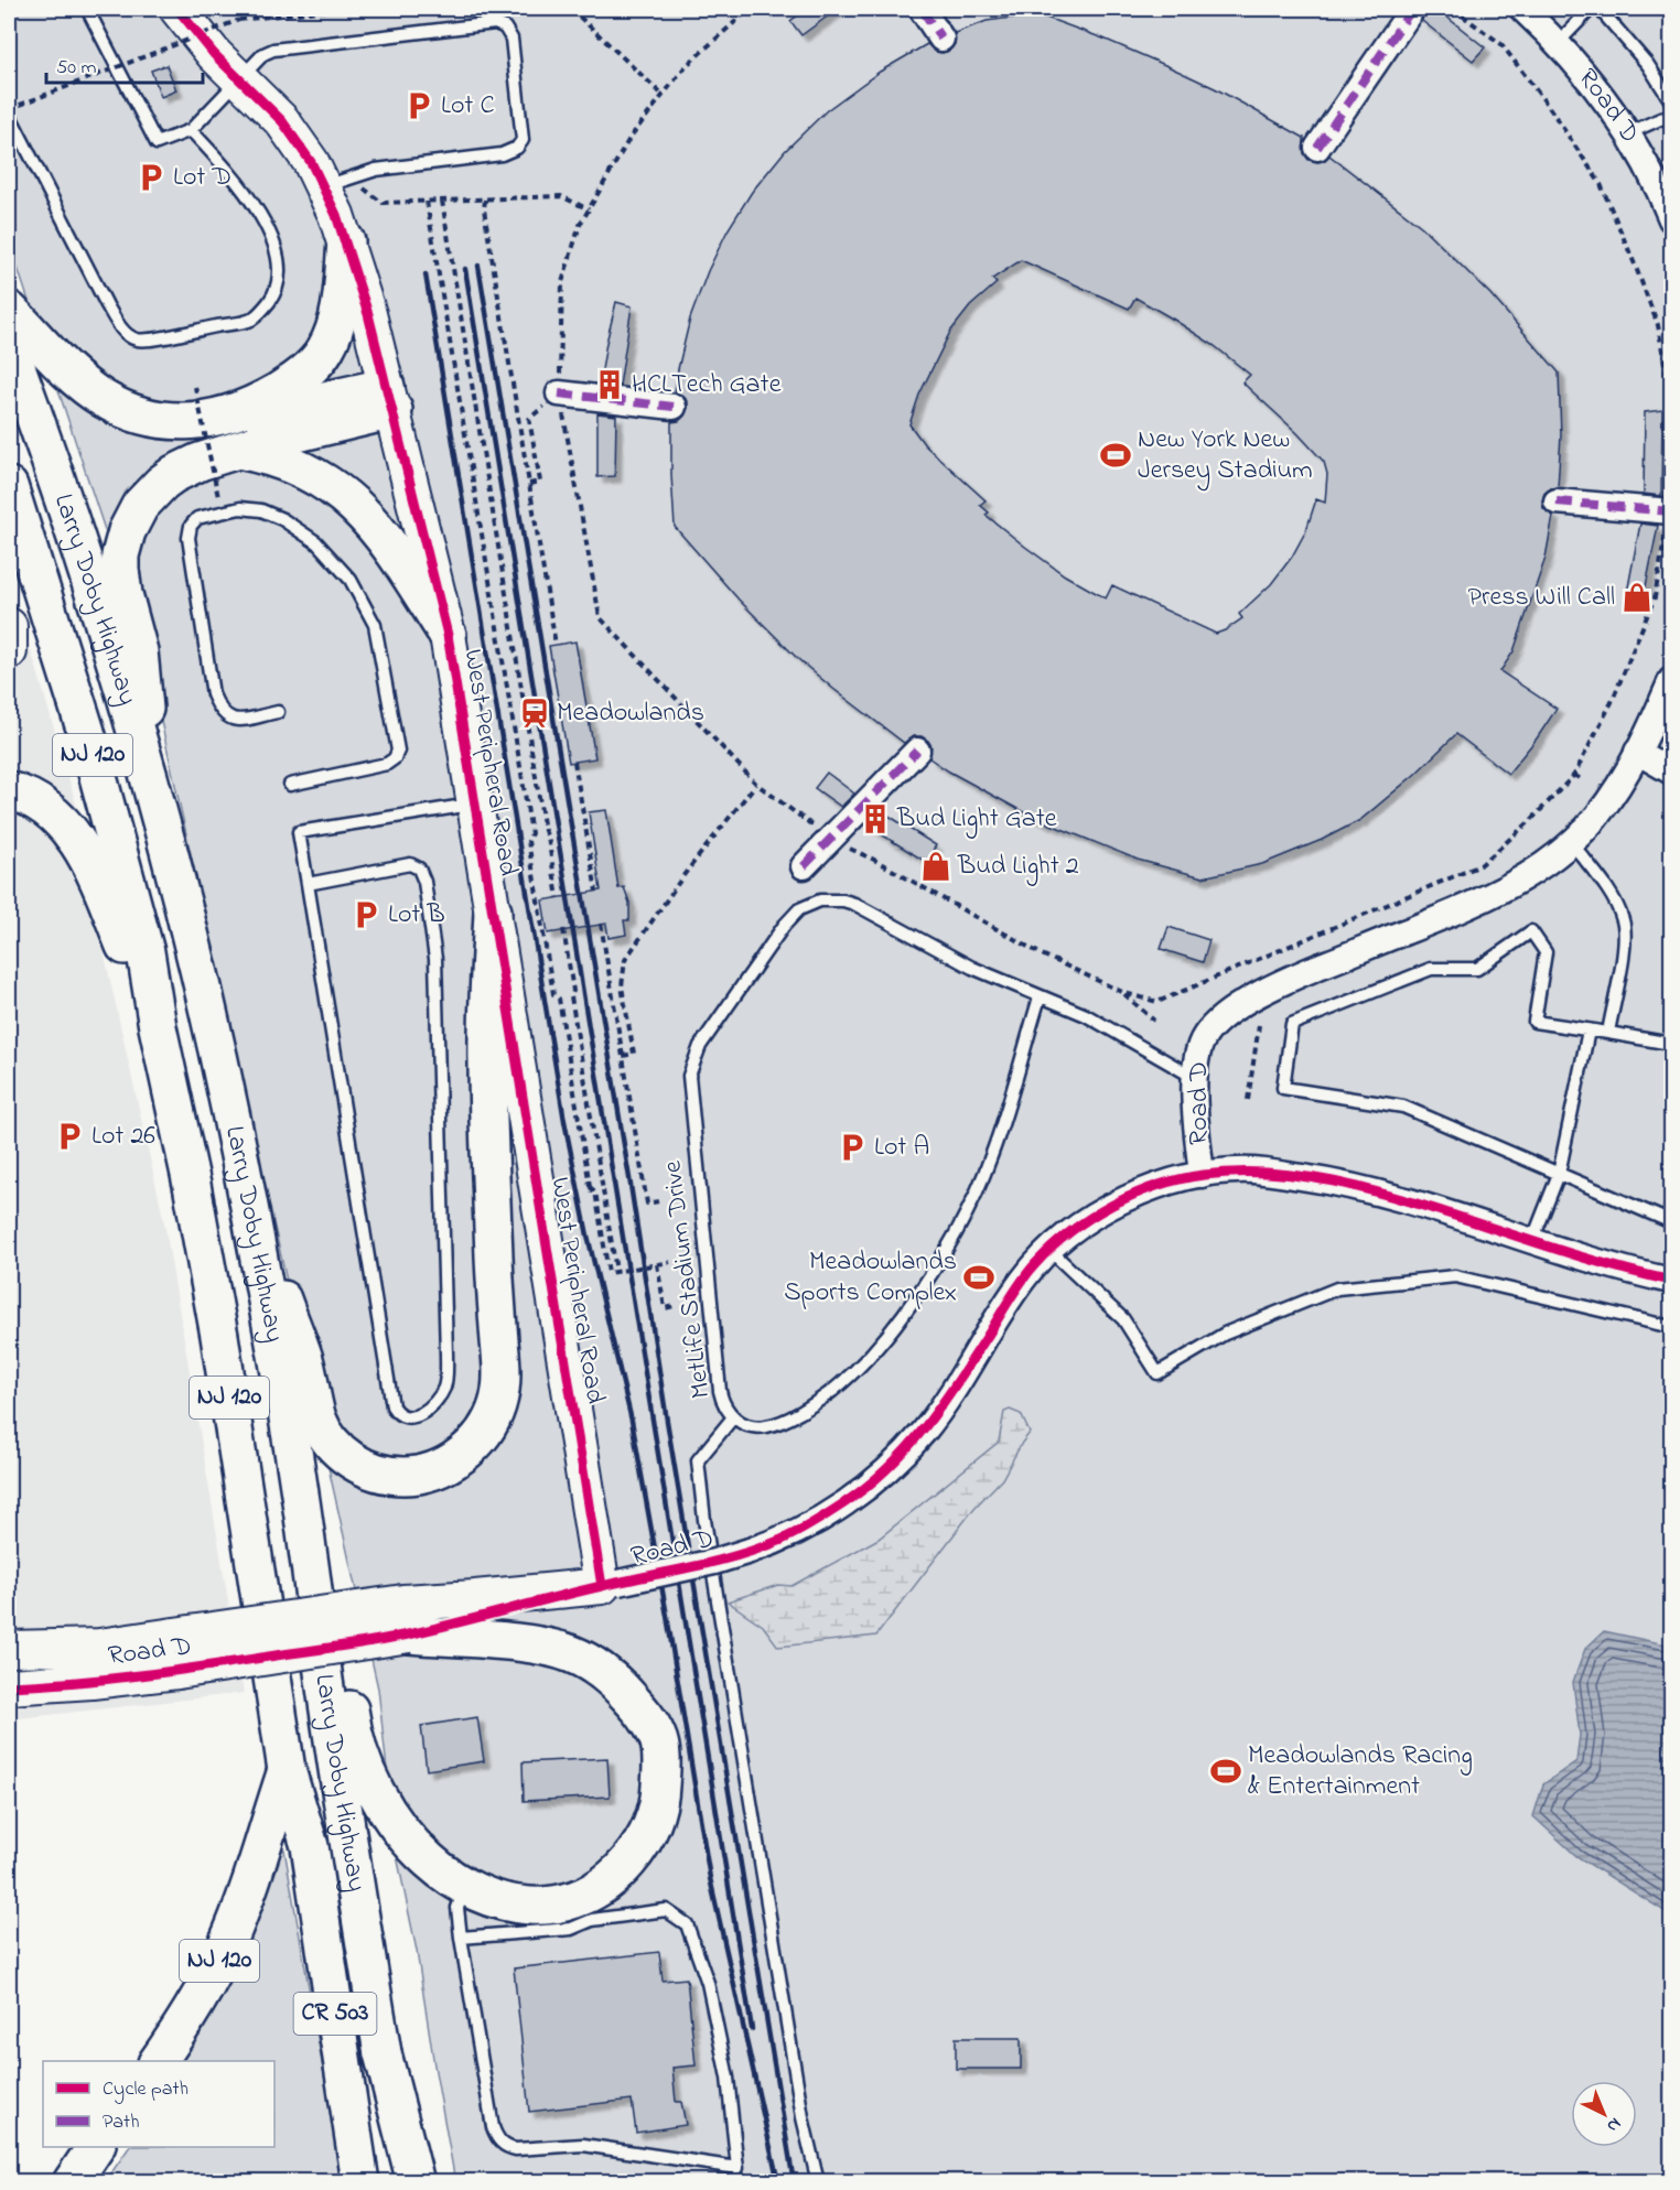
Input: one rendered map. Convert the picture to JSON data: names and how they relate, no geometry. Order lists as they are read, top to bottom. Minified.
{"streets":{"main road":["Larry Doby Highway","NJ 120","CR 503"],"street":["Road D","West Peripheral Road"],"lane":["MetLife Stadium Drive"]},"crossings":[["Road D","West Peripheral Road"],["Road D","MetLife Stadium Drive"],["Larry Doby Highway","CR 503"]],"places":{"parking":["Lot C","Lot D","Lot B","Lot 26","Lot A"],"building":["HCLTech Gate","Bud Light Gate"],"sports":["New York New Jersey Stadium","Meadowlands Sports Complex","Meadowlands Racing & Entertainment"],"shop":["Press Will Call","Bud Light 2"],"station":["Meadowlands"]},"legend":["Cycle path","Path"],"scale_bar":"50 m","north":"bottom right"}
